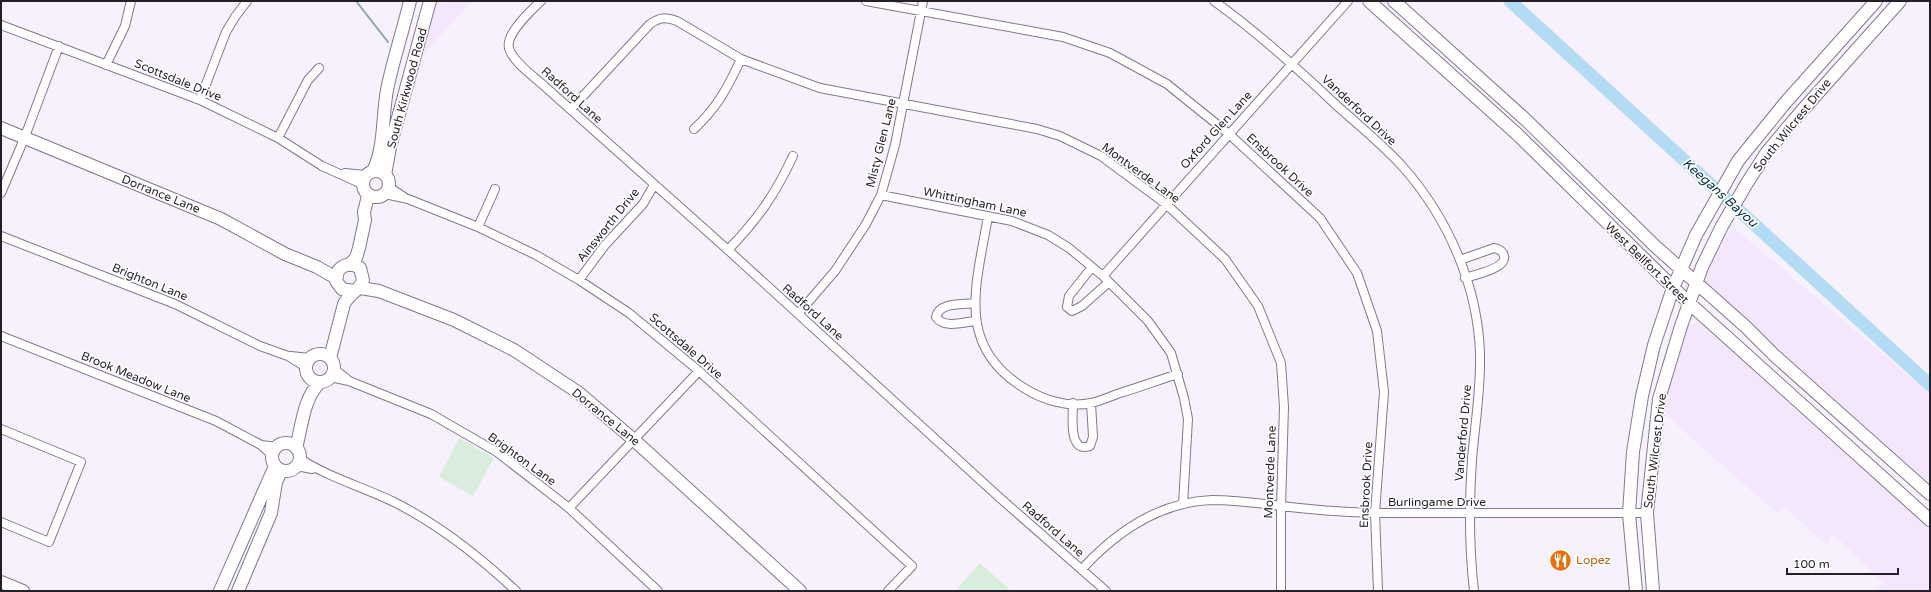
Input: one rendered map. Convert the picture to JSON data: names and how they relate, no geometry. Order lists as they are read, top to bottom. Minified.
{"streets":{"main road":["South Kirkwood Road","South Wilcrest Drive","Dorrance Lane","West Bellfort Street"],"street":["Scottsdale Drive","Radford Lane","Vanderford Drive","Oxford Glen Lane","Misty Glen Lane","Ensbrook Drive","Montverde Lane","Whittingham Lane","Ainsworth Drive","Brighton Lane","Brook Meadow Lane","Burlingame Drive"]},"crossings":[["Scottsdale Drive","South Kirkwood Road"],["Scottsdale Drive","Ainsworth Drive"],["Radford Lane","Misty Glen Lane"],["Radford Lane","Montverde Lane"],["Radford Lane","Ainsworth Drive"],["Radford Lane","Burlingame Drive"],["Vanderford Drive","Oxford Glen Lane"],["Vanderford Drive","Burlingame Drive"],["South Wilcrest Drive","West Bellfort Street"],["South Wilcrest Drive","Burlingame Drive"],["Oxford Glen Lane","Ensbrook Drive"],["Oxford Glen Lane","Montverde Lane"],["Oxford Glen Lane","Whittingham Lane"],["Misty Glen Lane","Ensbrook Drive"],["Misty Glen Lane","Montverde Lane"],["Misty Glen Lane","Whittingham Lane"],["Ensbrook Drive","Burlingame Drive"],["Montverde Lane","Burlingame Drive"],["Whittingham Lane","Burlingame Drive"]],"water":["Keegans Bayou"],"places":{"restaurant":["Lopez"]},"scale_bar":"100 m"}
